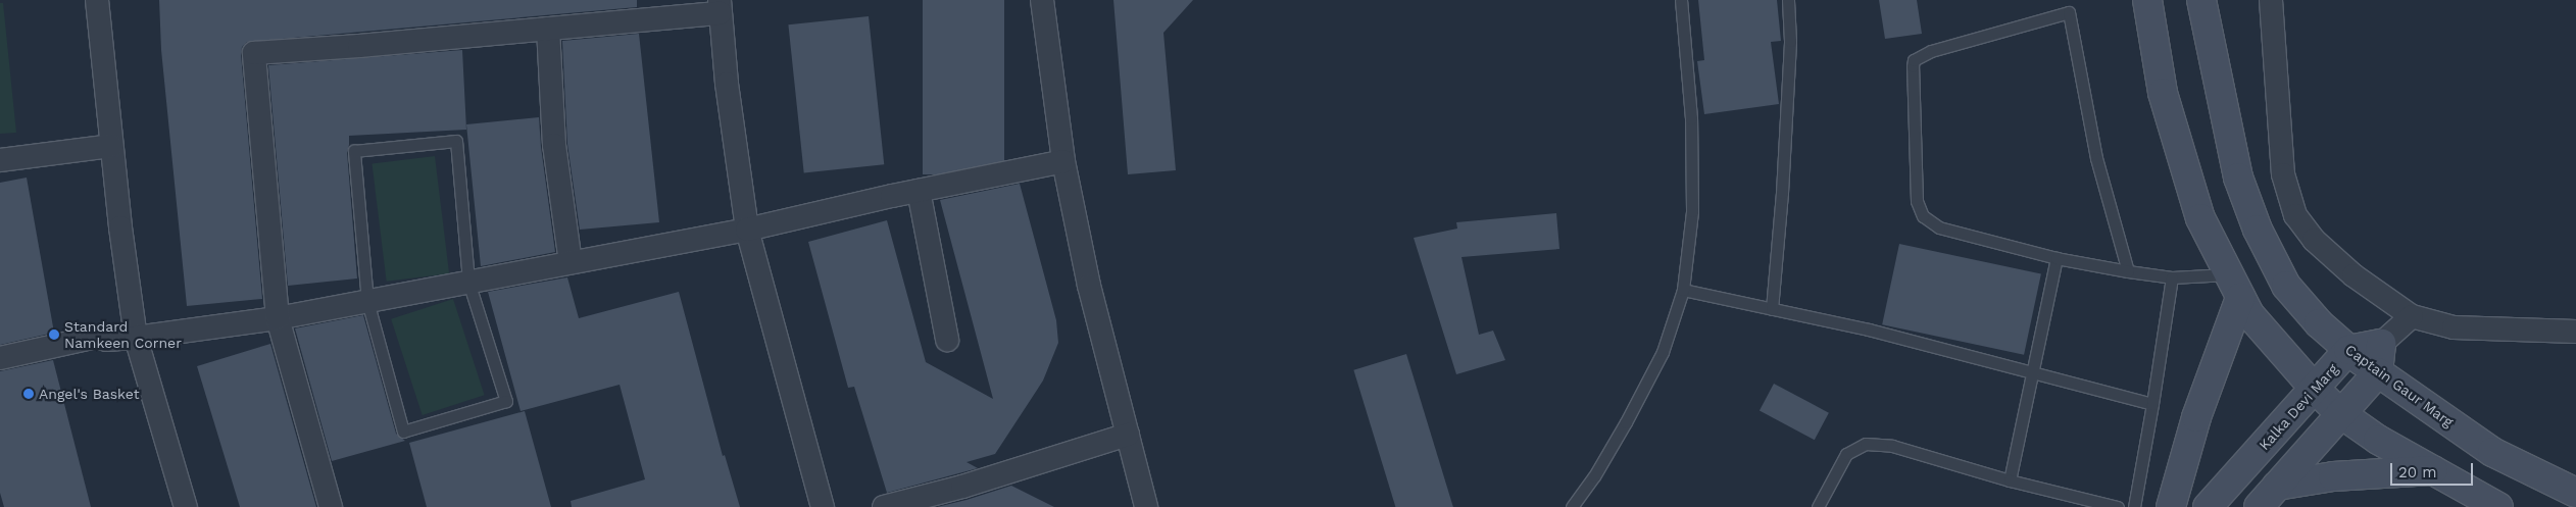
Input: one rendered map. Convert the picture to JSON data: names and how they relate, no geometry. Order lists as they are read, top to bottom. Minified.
{"streets":{"main road":["Captain Gaur Marg","Kalka Devi Marg"]},"crossings":[["Captain Gaur Marg","Kalka Devi Marg"]],"places":["Standard Namkeen Corner","Angel's Basket"],"scale_bar":"20 m"}
